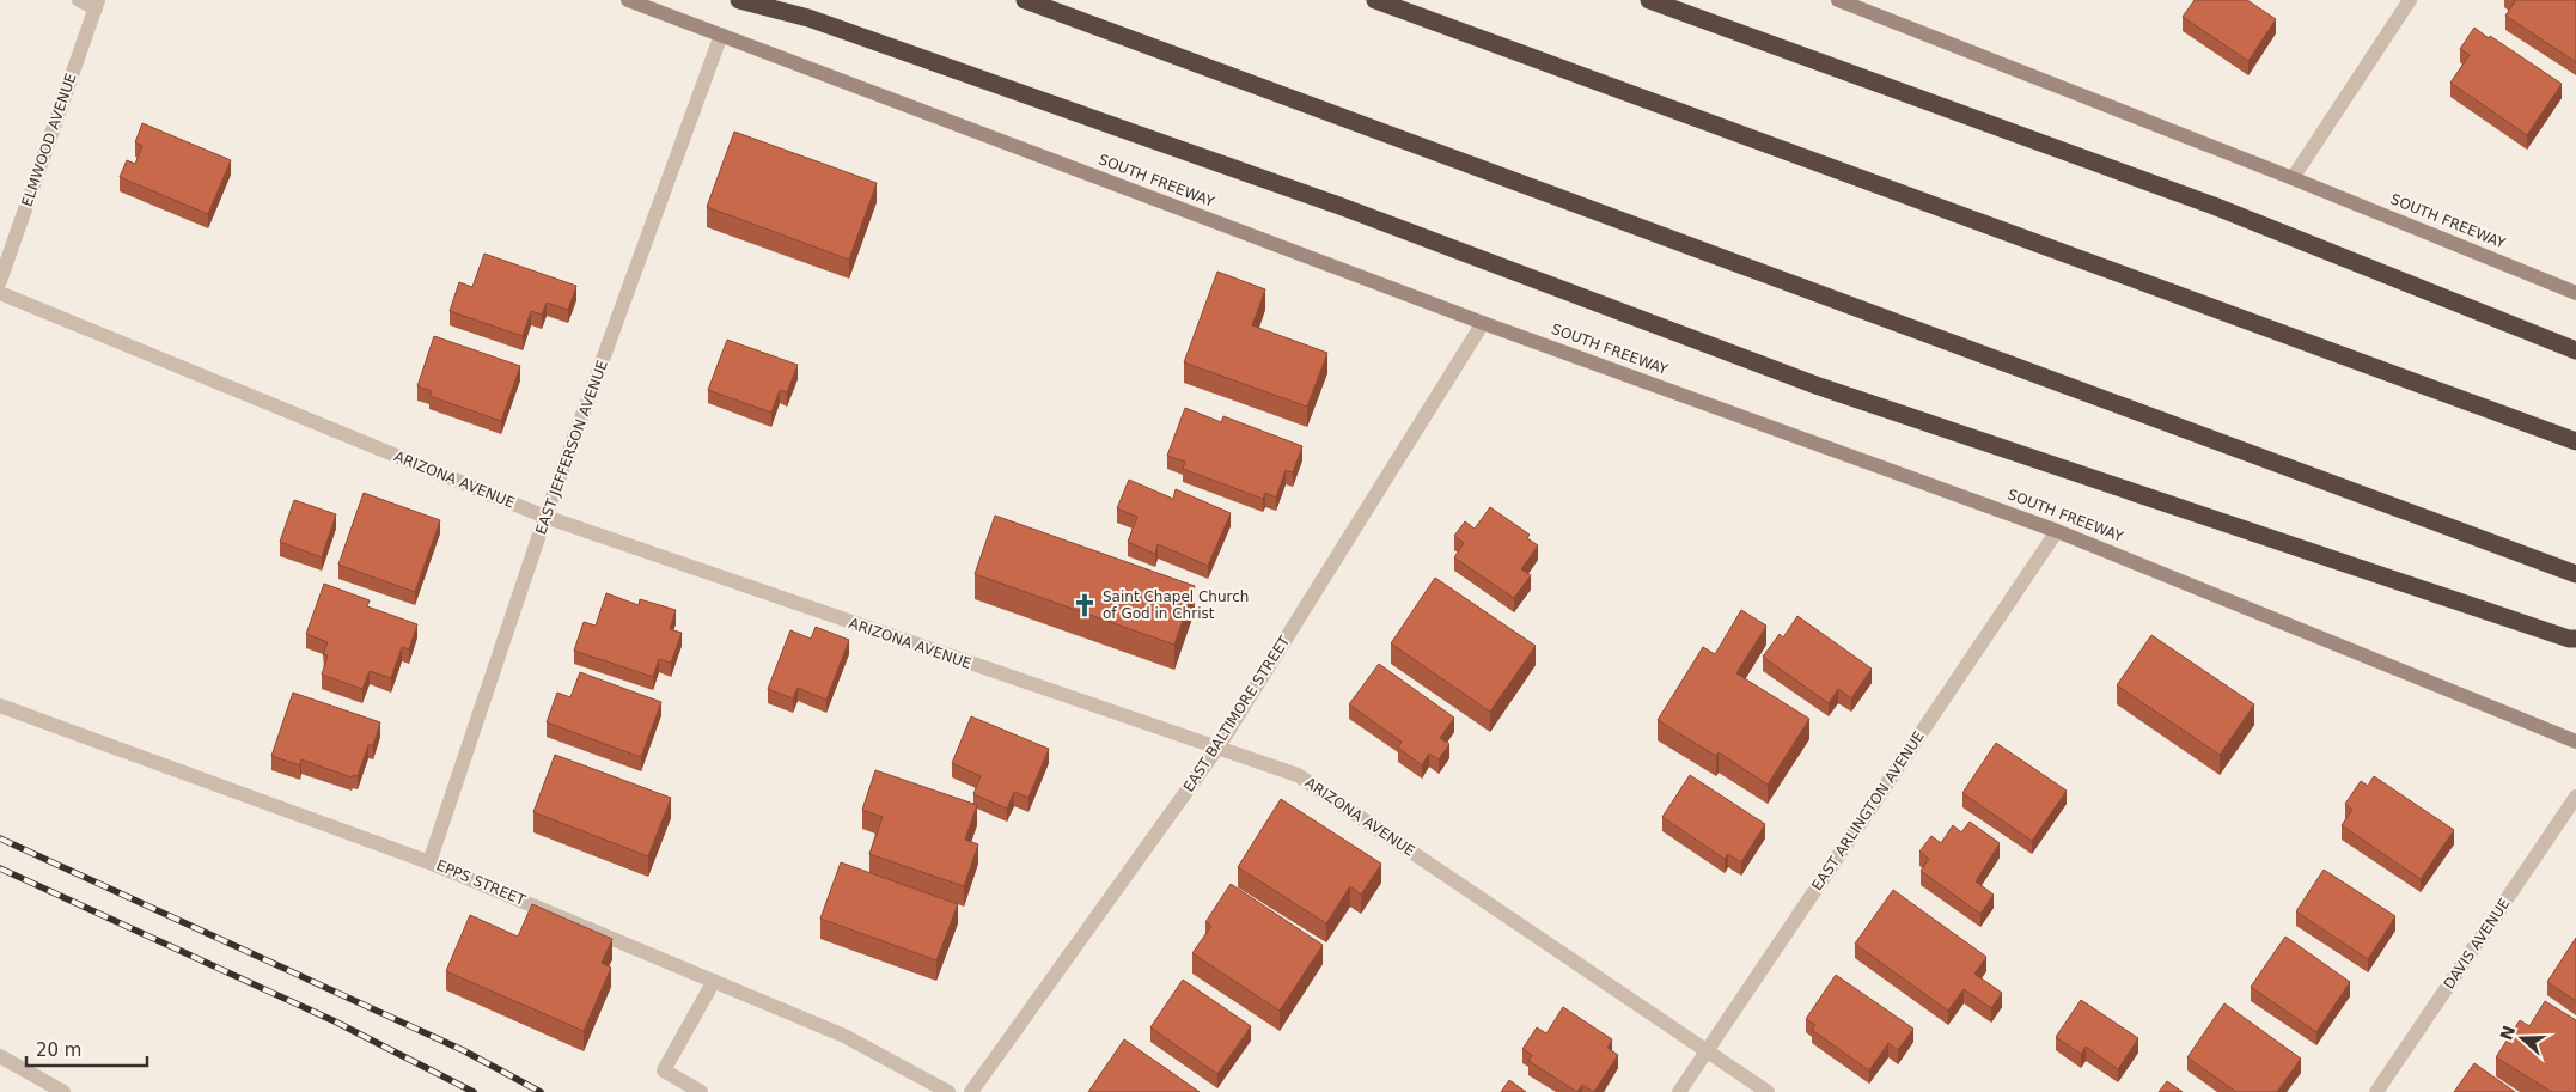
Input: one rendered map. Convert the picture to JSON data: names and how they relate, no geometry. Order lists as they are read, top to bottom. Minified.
{"streets":{"main road":["SOUTH FREEWAY"],"street":["ELMWOOD AVENUE","EAST JEFFERSON AVENUE","ARIZONA AVENUE","EAST BALTIMORE STREET","EAST ARLINGTON AVENUE","EPPS STREET","DAVIS AVENUE"]},"crossings":[["SOUTH FREEWAY","EAST JEFFERSON AVENUE"],["SOUTH FREEWAY","EAST BALTIMORE STREET"],["SOUTH FREEWAY","EAST ARLINGTON AVENUE"],["EAST JEFFERSON AVENUE","ARIZONA AVENUE"],["EAST JEFFERSON AVENUE","EPPS STREET"],["ARIZONA AVENUE","EAST BALTIMORE STREET"],["ARIZONA AVENUE","EAST ARLINGTON AVENUE"]],"places":{"church":["Saint Chapel Church of God in Christ"]},"scale_bar":"20 m","north":"left"}
